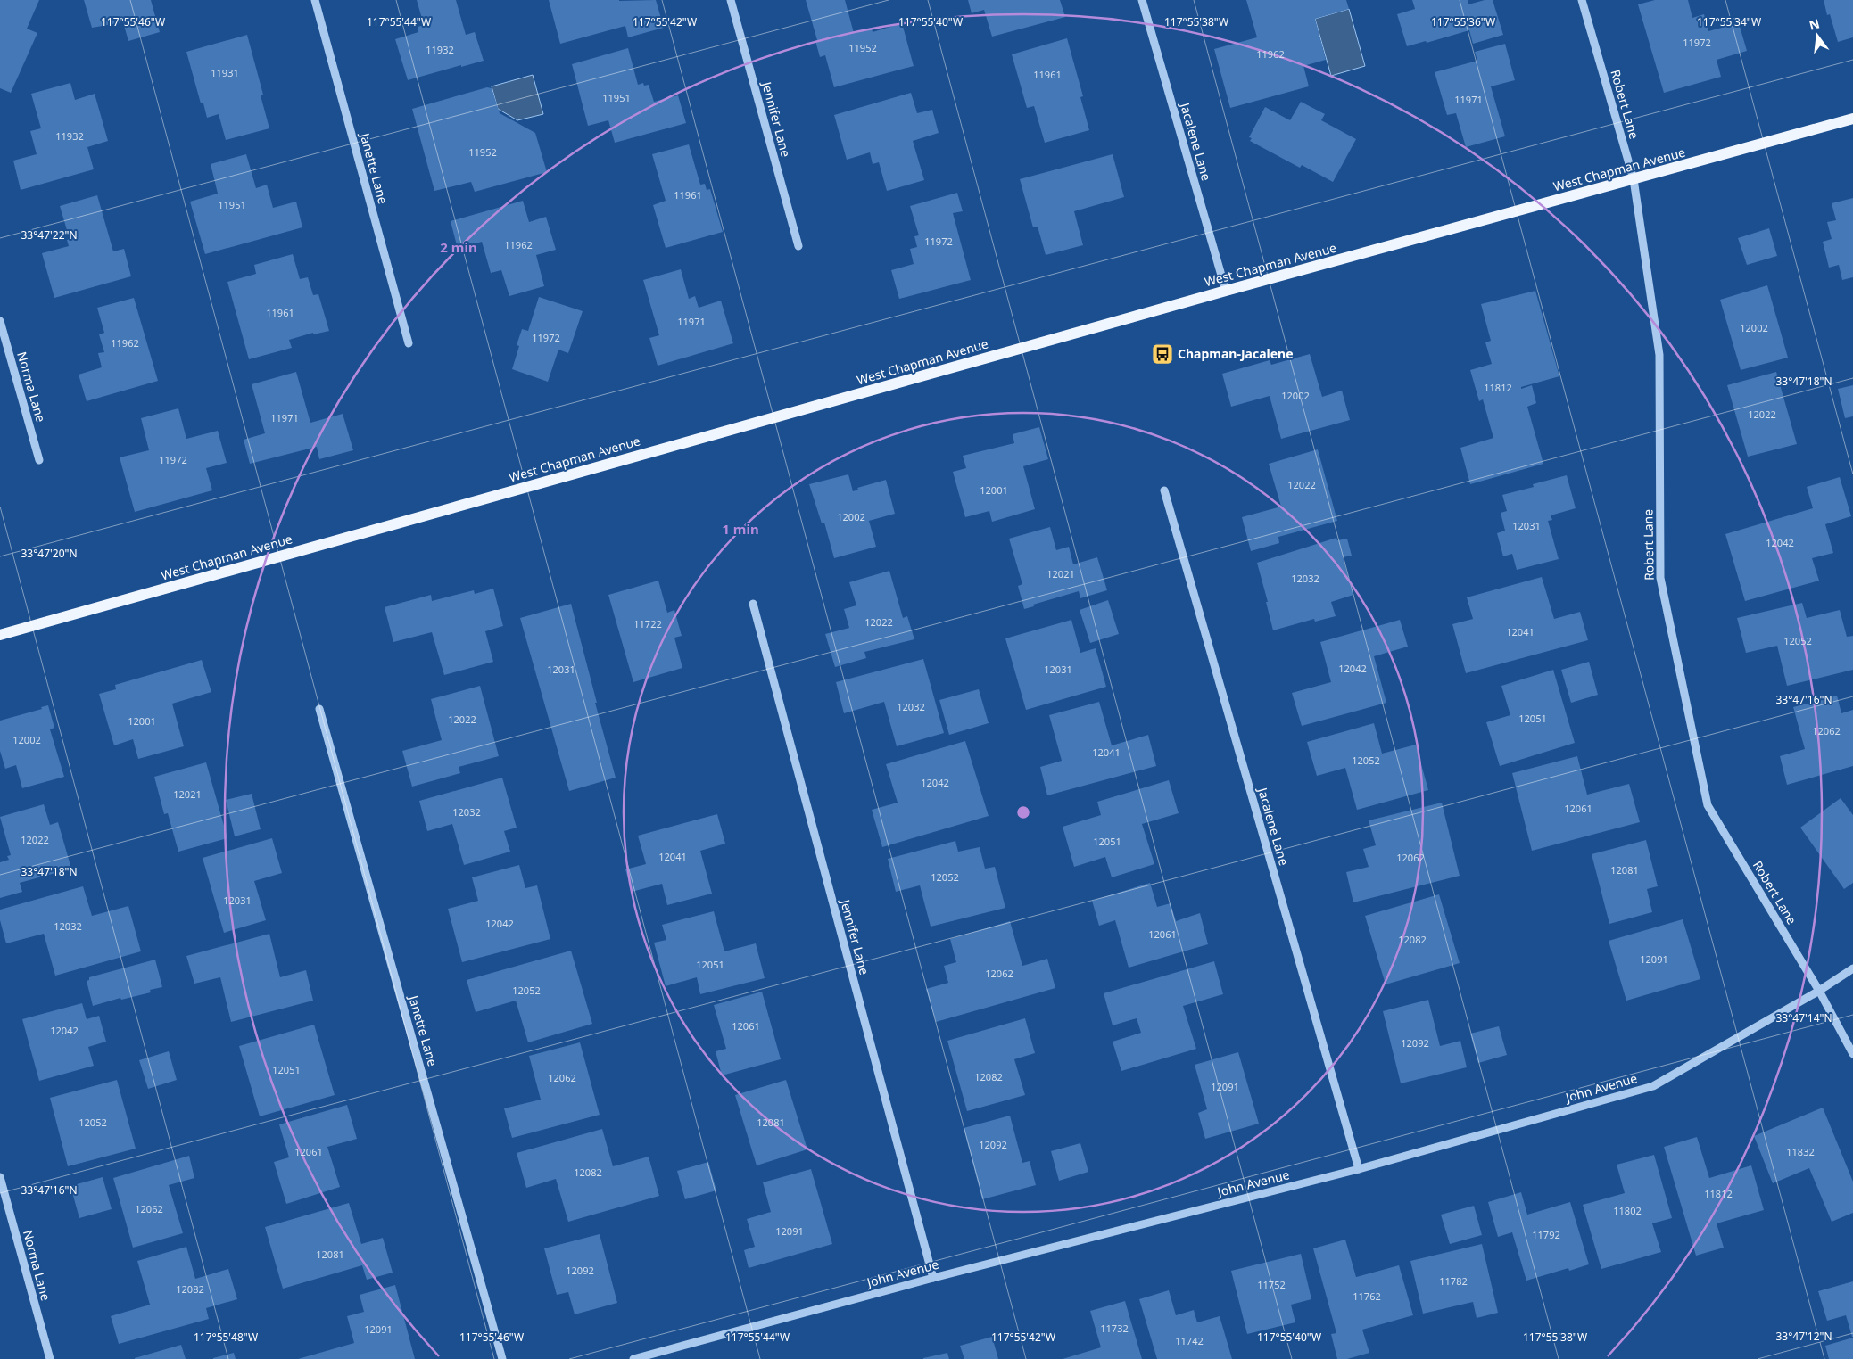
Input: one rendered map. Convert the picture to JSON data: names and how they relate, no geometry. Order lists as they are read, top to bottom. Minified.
{"streets":{"main road":["West Chapman Avenue"],"street":["Robert Lane","Jennifer Lane","Jacalene Lane","Janette Lane","Norma Lane","John Avenue"]},"crossings":[["Robert Lane","West Chapman Avenue"],["Robert Lane","John Avenue"],["Jennifer Lane","John Avenue"],["Jacalene Lane","West Chapman Avenue"],["Jacalene Lane","John Avenue"]],"places":{"bus stop":["Chapman-Jacalene"]},"house_numbers":["11972","11952","11932","11962","11931","11961","11951","11971","11932","11952","11961","11951","11972","11962","11961","11971","12002","11972","11962","11812","12002","12022","11971","11972","12022","12001","12002","12031","12042","12021","12032","12022","11722","12041","12052","12042","12031","12031","12032","12051","12022","12001","12062","12002","12041","12052","12042","12021","12061","12032","12022","12051","12041","12062","12081","12052","12031","12042","12032","12061","12082","12091","12051","12062","12052","12061","12042","12092","12051","12082","12062","12091","12052","12081","12092","12061","11832","12082","11812","12062","11802","12091","11792","12081","12092","11782","11752","12082","11762","11732","12091","11742"],"north":"top","coordinates":["117°55'46\"W","117°55'44\"W","117°55'42\"W","117°55'40\"W","117°55'38\"W","117°55'36\"W","117°55'34\"W","33°47'22\"N","33°47'18\"N","33°47'20\"N","33°47'16\"N","33°47'14\"N","33°47'12\"N","117°55'48\"W"],"rings":["2 min","1 min"]}
